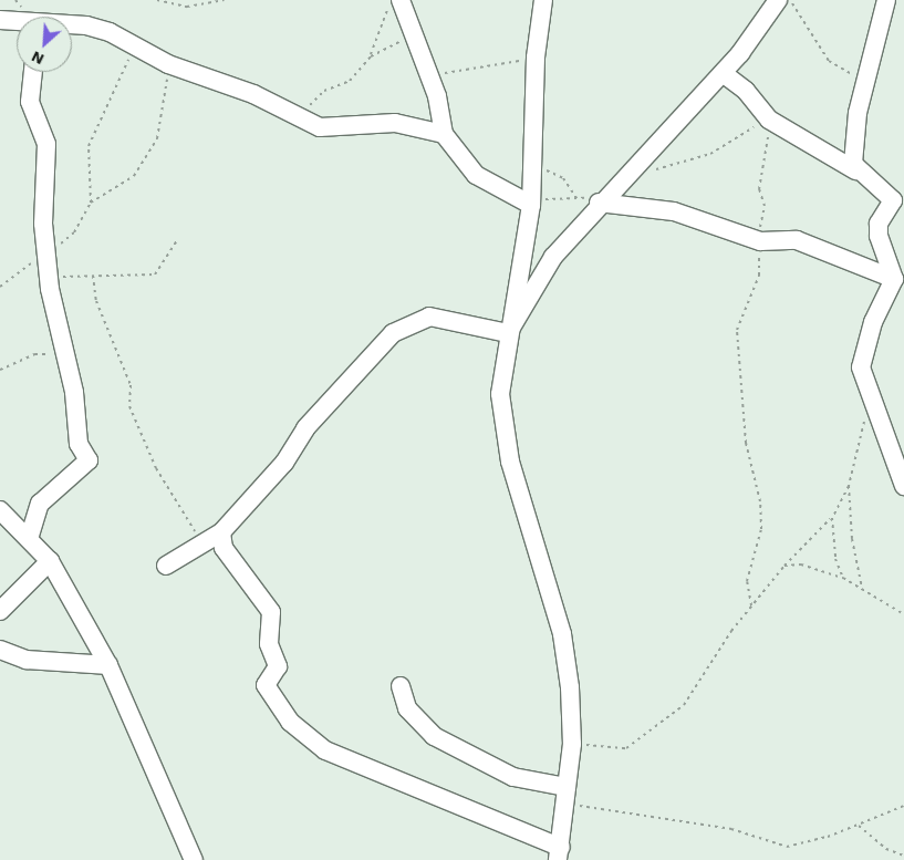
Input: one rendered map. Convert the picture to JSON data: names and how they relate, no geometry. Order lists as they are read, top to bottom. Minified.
{"north":"bottom left"}
